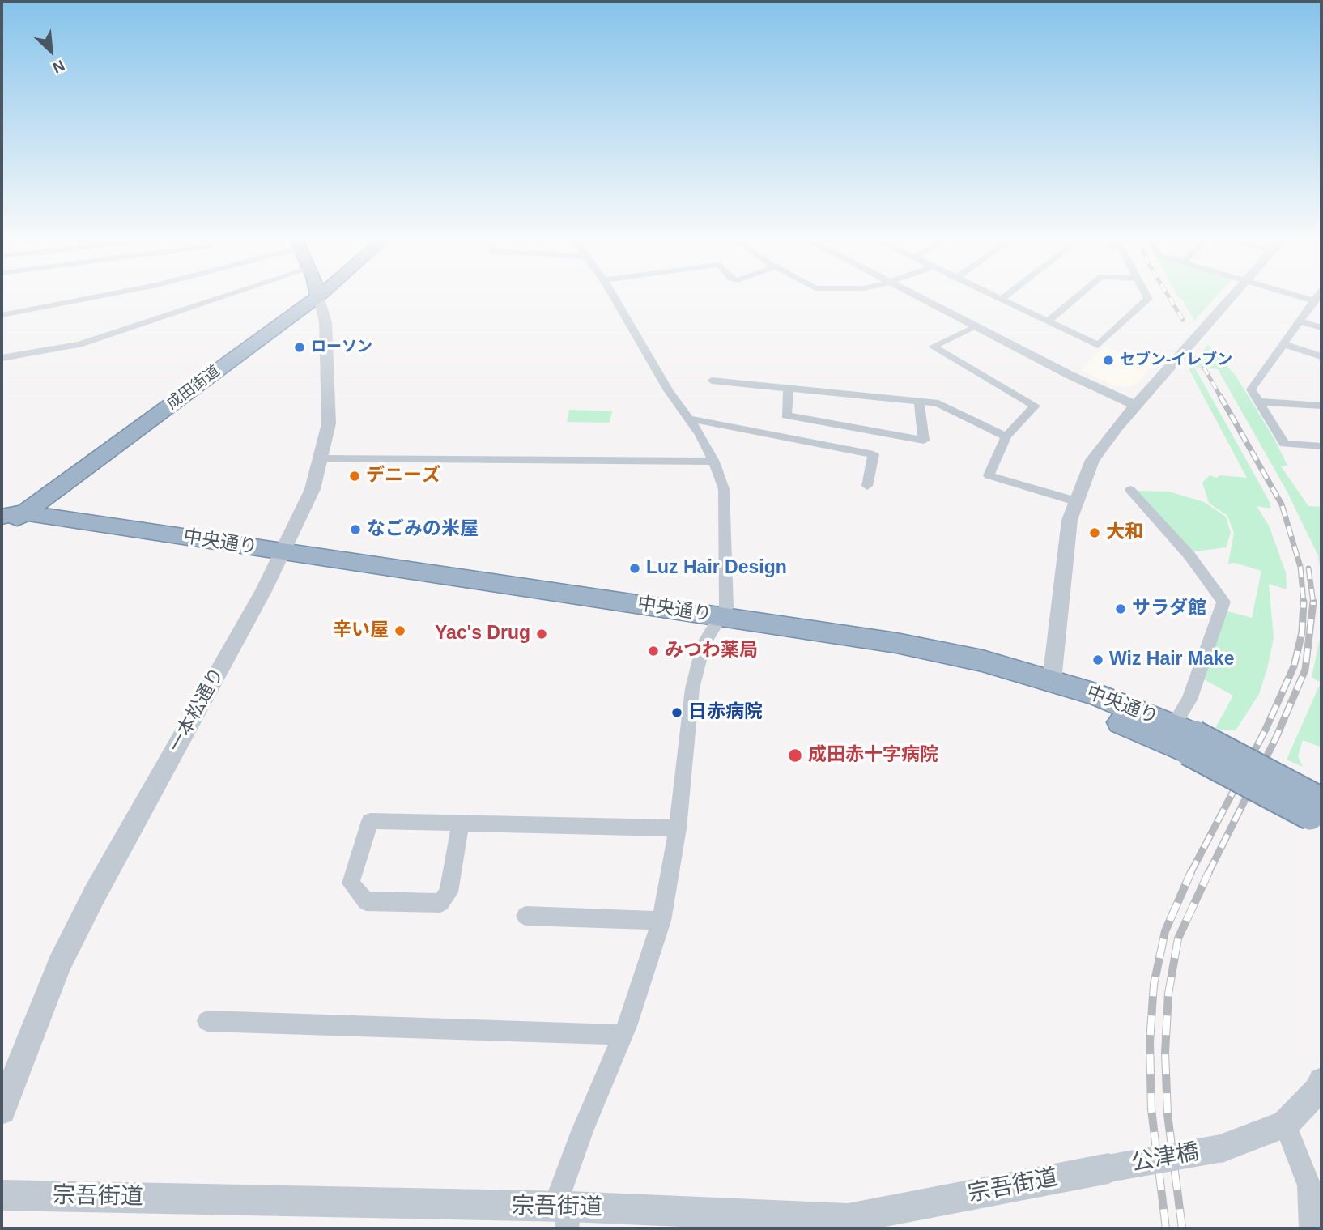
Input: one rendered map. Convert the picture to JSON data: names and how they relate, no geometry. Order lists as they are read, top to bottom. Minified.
{"streets":{"highway":["成田街道","中央通り"],"street":["一本松通り","公津橋","宗吾街道"]},"crossings":[["成田街道","中央通り"],["中央通り","一本松通り"],["公津橋","宗吾街道"]],"places":["ローソン","セブン-イレブン","デニーズ","なごみの米屋","大和","Luz Hair Design","サラダ館","辛い屋","Yac's Drug","みつわ薬局","Wiz Hair Make","日赤病院","成田赤十字病院"],"north":"bottom right"}
